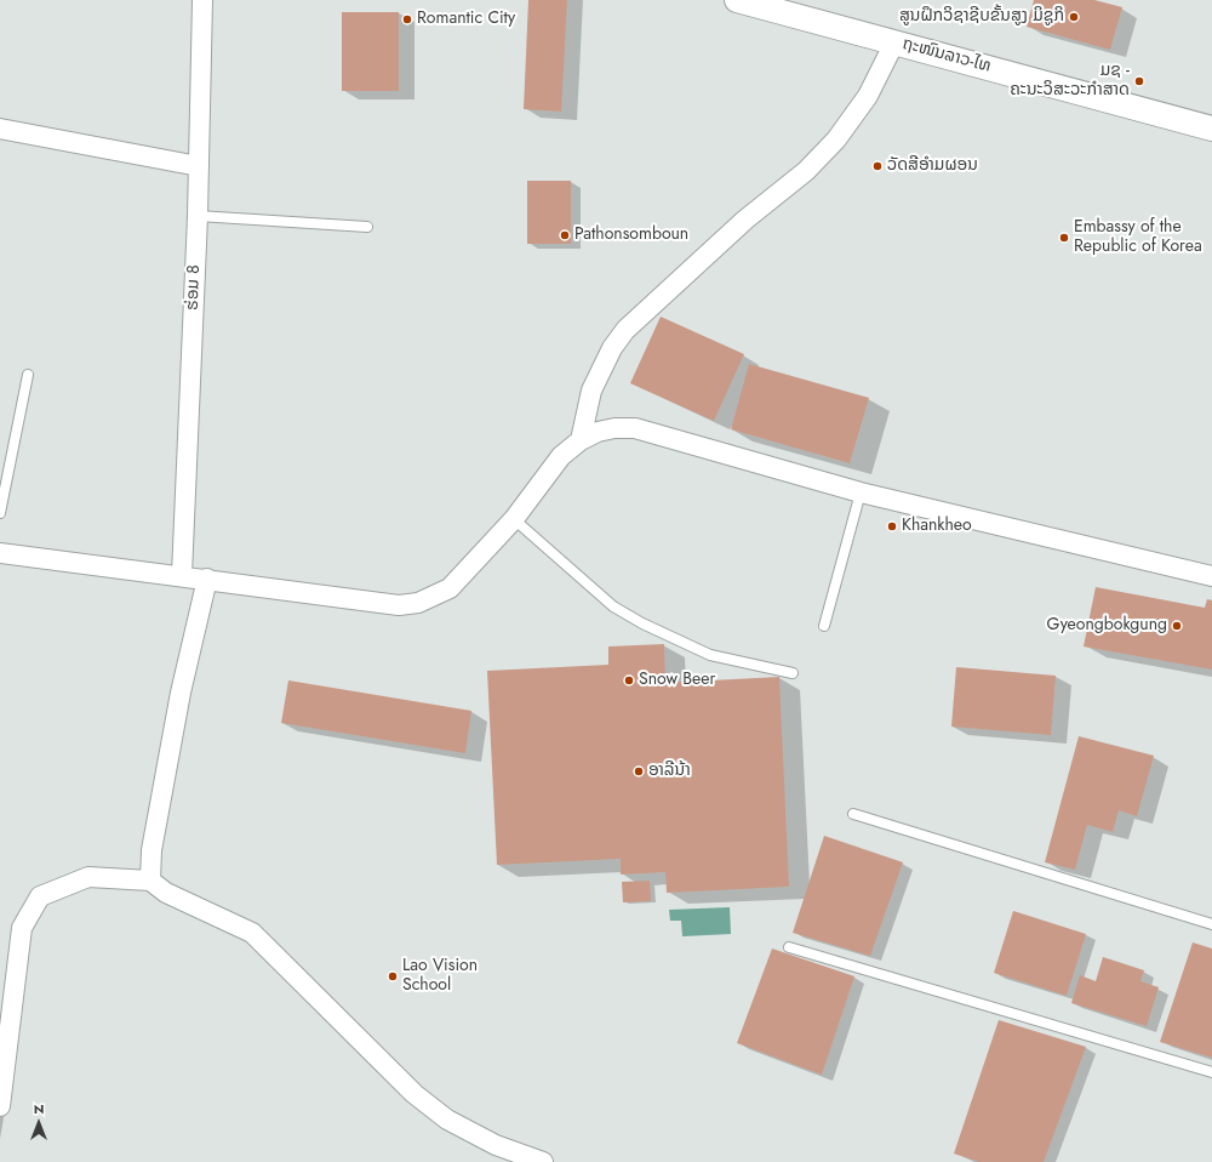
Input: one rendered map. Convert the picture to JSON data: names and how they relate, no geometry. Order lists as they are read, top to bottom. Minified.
{"streets":{"street":["ຖະໜົນລາວ-ໄທ","ຮ່ອມ 8"]},"places":["ສູນຝຶກວິຊາຊີບຂັ້ນສູງ ມິຊູກິ","Romantic City","ມຊ - ຄະນະວິສະວະກຳສາດ","ວັດສີອຳມຜອນ","Pathonsomboun","Embassy of the Republic of Korea","Khankheo","Gyeongbokgung","Snow Beer","ອາລີນ້າ","Lao Vision School"],"north":"top"}
